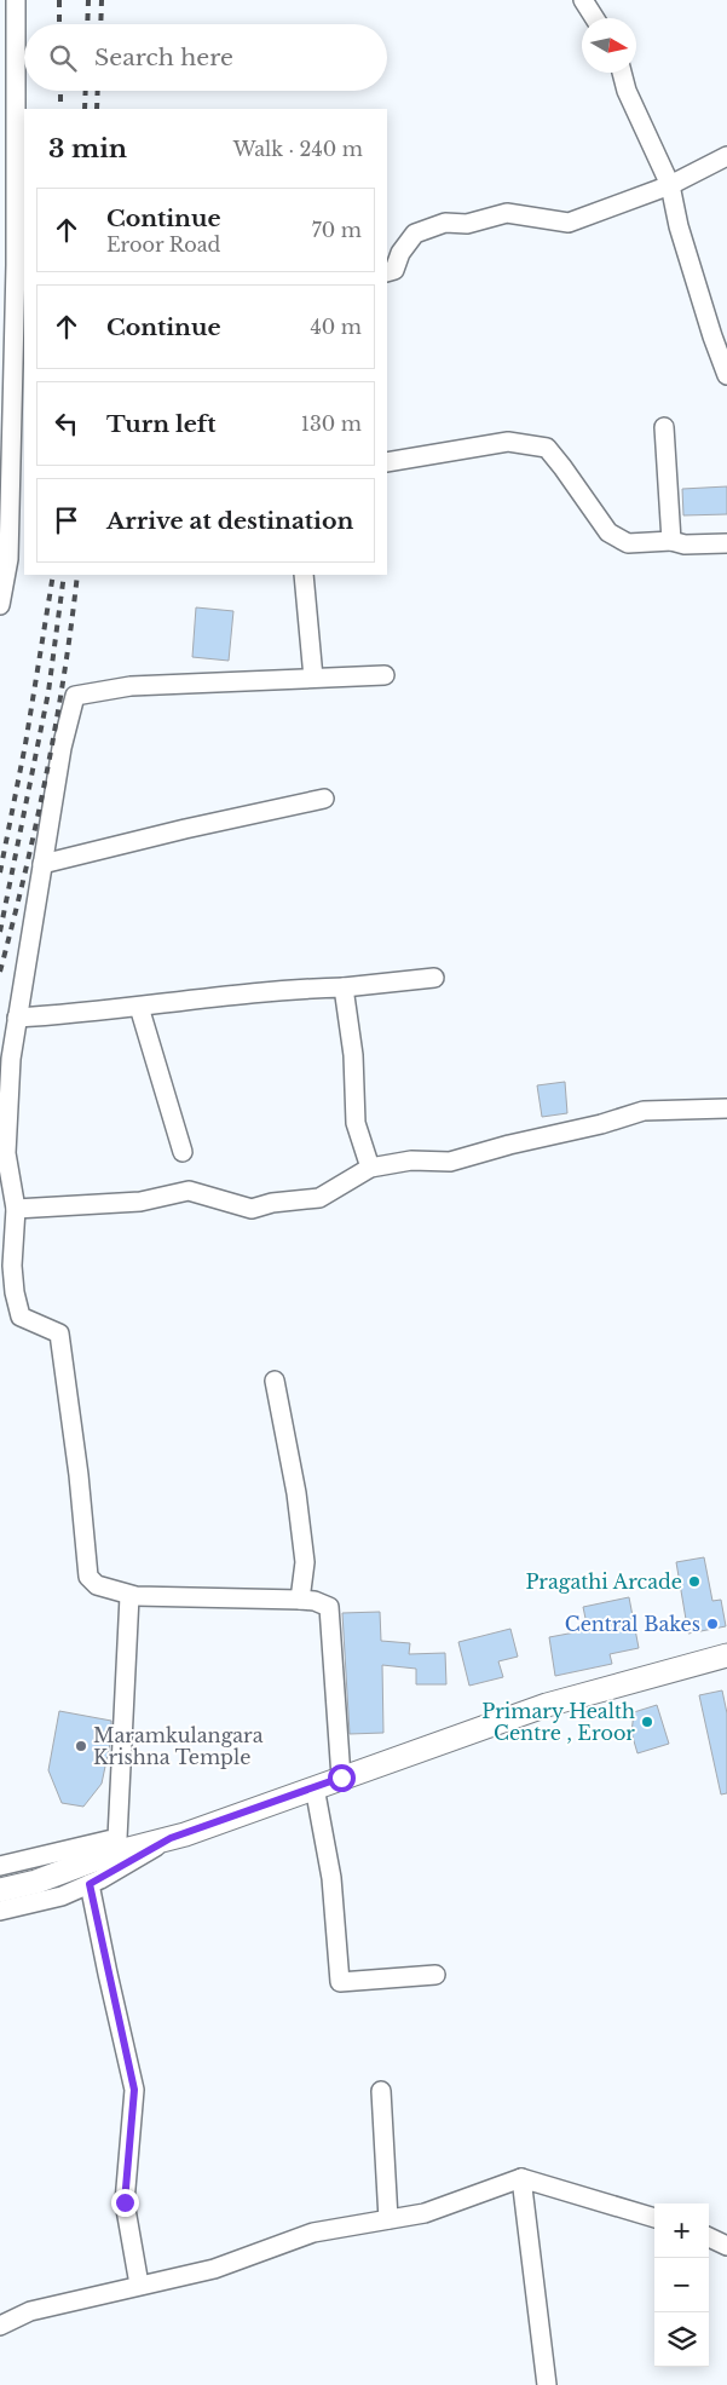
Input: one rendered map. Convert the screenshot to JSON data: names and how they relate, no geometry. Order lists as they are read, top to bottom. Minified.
{"places":["Pragathi Arcade","Central Bakes","Primary Health Centre , Eroor","Maramkulangara Krishna Temple"],"north":"right","page":{"search":"Search here","heading":["3 min","Walk · 240 m"],"list":[["Continue","Eroor Road","70 m"],["Continue","40 m"],["Turn left","130 m"],"Arrive at destination"],"map_buttons":["+","−"]}}
